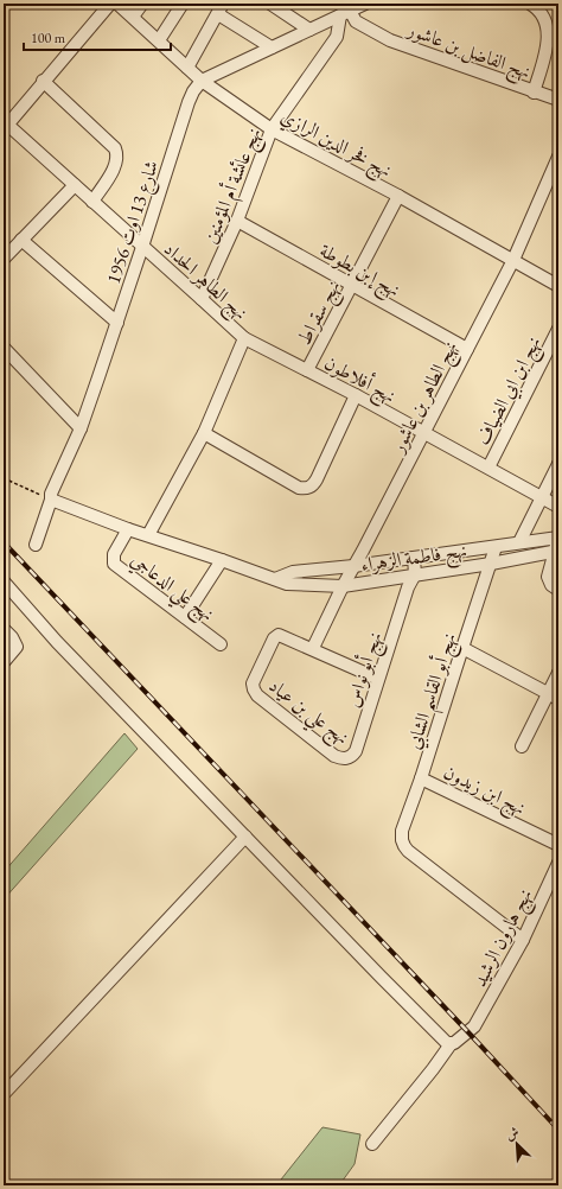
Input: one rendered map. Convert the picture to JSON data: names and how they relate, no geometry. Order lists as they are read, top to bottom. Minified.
{"streets":{"street":["نهج الفاضل بن عاشور","نهج فخر الدين الرازي","نهج عائشة أم المؤمنين","شارع 13 اوت 1956","نهج إبن بطوطة","نهج الطاهر الحداد","نهج سقراط","نهج أفلاطون","نهج ابن ابي الضياف","نهج الطاهر بن عاشور","نهج فاطمة الزهراء","نهج علي الدعاجي","نهج أبو نواس","نهج أبو القاسم الشابي","نهج علي بن عياد","نهج ابن زيدون","نهج هارون الرشيد"]},"crossings":[["نهج الفاضل بن عاشور","نهج عائشة أم المؤمنين"],["نهج فخر الدين الرازي","نهج عائشة أم المؤمنين"],["نهج فخر الدين الرازي","شارع 13 اوت 1956"],["نهج فخر الدين الرازي","نهج سقراط"],["نهج فخر الدين الرازي","نهج الطاهر بن عاشور"],["نهج عائشة أم المؤمنين","نهج إبن بطوطة"],["نهج عائشة أم المؤمنين","نهج الطاهر الحداد"],["شارع 13 اوت 1956","نهج الطاهر الحداد"],["شارع 13 اوت 1956","نهج فاطمة الزهراء"],["نهج إبن بطوطة","نهج سقراط"],["نهج إبن بطوطة","نهج الطاهر بن عاشور"],["نهج الطاهر الحداد","نهج أفلاطون"],["نهج الطاهر الحداد","نهج فاطمة الزهراء"],["نهج سقراط","نهج أفلاطون"],["نهج أفلاطون","نهج ابن ابي الضياف"],["نهج أفلاطون","نهج الطاهر بن عاشور"],["نهج الطاهر بن عاشور","نهج فاطمة الزهراء"],["نهج الطاهر بن عاشور","نهج علي بن عياد"],["نهج فاطمة الزهراء","نهج علي الدعاجي"],["نهج فاطمة الزهراء","نهج أبو نواس"],["نهج فاطمة الزهراء","نهج أبو القاسم الشابي"],["نهج أبو نواس","نهج علي بن عياد"],["نهج أبو القاسم الشابي","نهج ابن زيدون"],["نهج أبو القاسم الشابي","نهج هارون الرشيد"]],"scale_bar":"100 m","north":"top left"}
